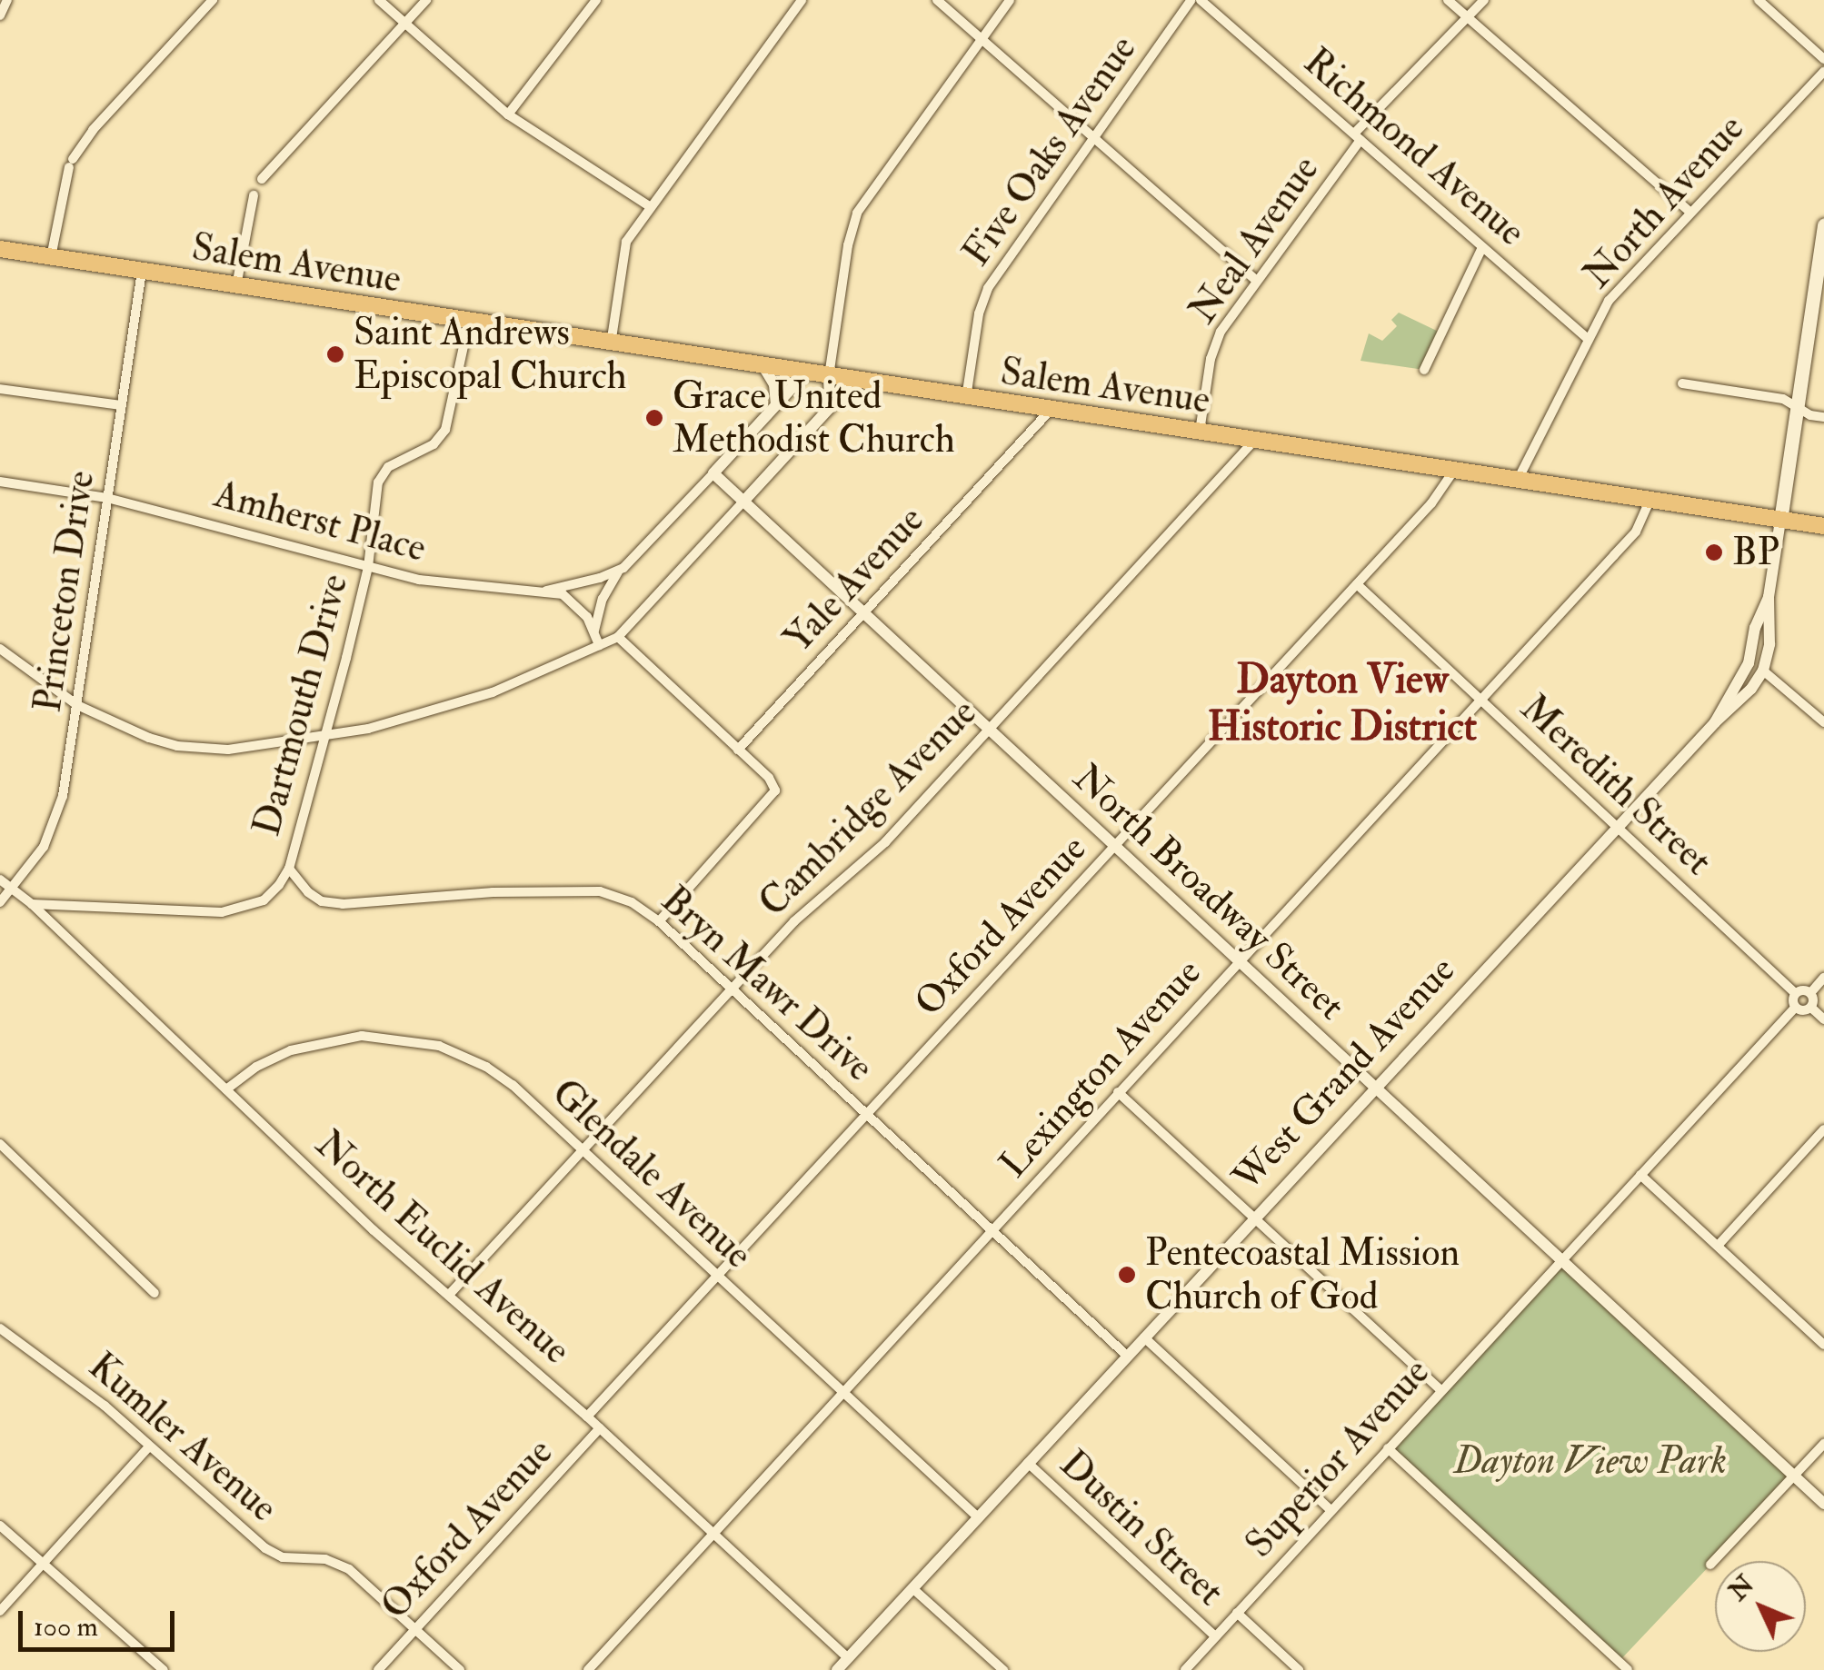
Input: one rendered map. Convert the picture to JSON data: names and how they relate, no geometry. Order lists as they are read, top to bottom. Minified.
{"streets":{"main road":["Salem Avenue","West Grand Avenue"],"street":["Richmond Avenue","Five Oaks Avenue","North Avenue","Neal Avenue","Amherst Place","Yale Avenue","Princeton Drive","Dartmouth Drive","Meredith Street","Cambridge Avenue","North Broadway Street","Oxford Avenue","Bryn Mawr Drive","Lexington Avenue","Glendale Avenue","North Euclid Avenue","Kumler Avenue","Superior Avenue","Dustin Street"]},"crossings":[["Richmond Avenue","North Avenue"],["Richmond Avenue","Neal Avenue"],["Five Oaks Avenue","Salem Avenue"],["North Avenue","Salem Avenue"],["Neal Avenue","Salem Avenue"],["Salem Avenue","Yale Avenue"],["Salem Avenue","Princeton Drive"],["Salem Avenue","Dartmouth Drive"],["Salem Avenue","Cambridge Avenue"],["Salem Avenue","Oxford Avenue"],["Salem Avenue","Lexington Avenue"],["Salem Avenue","West Grand Avenue"],["Amherst Place","Princeton Drive"],["Amherst Place","Dartmouth Drive"],["Yale Avenue","North Broadway Street"],["Princeton Drive","North Euclid Avenue"],["Dartmouth Drive","Bryn Mawr Drive"],["Meredith Street","Oxford Avenue"],["Meredith Street","Lexington Avenue"],["Meredith Street","West Grand Avenue"],["Meredith Street","Superior Avenue"],["Cambridge Avenue","North Broadway Street"],["Cambridge Avenue","Bryn Mawr Drive"],["Cambridge Avenue","Glendale Avenue"],["Cambridge Avenue","North Euclid Avenue"],["North Broadway Street","Oxford Avenue"],["North Broadway Street","Lexington Avenue"],["North Broadway Street","West Grand Avenue"],["North Broadway Street","Superior Avenue"],["Oxford Avenue","Bryn Mawr Drive"],["Oxford Avenue","Glendale Avenue"],["Oxford Avenue","North Euclid Avenue"],["Oxford Avenue","Kumler Avenue"],["Bryn Mawr Drive","Lexington Avenue"],["Bryn Mawr Drive","West Grand Avenue"],["Lexington Avenue","Glendale Avenue"],["Lexington Avenue","North Euclid Avenue"],["West Grand Avenue","Glendale Avenue"],["West Grand Avenue","North Euclid Avenue"],["West Grand Avenue","Dustin Street"],["Glendale Avenue","North Euclid Avenue"],["Superior Avenue","Dustin Street"]],"districts":["Dayton View Historic District"],"parks":["Dayton View Park"],"places":["Saint Andrews Episcopal Church","Grace United Methodist Church","BP","Pentecoastal Mission Church of God"],"scale_bar":"100 m","north":"top left"}
